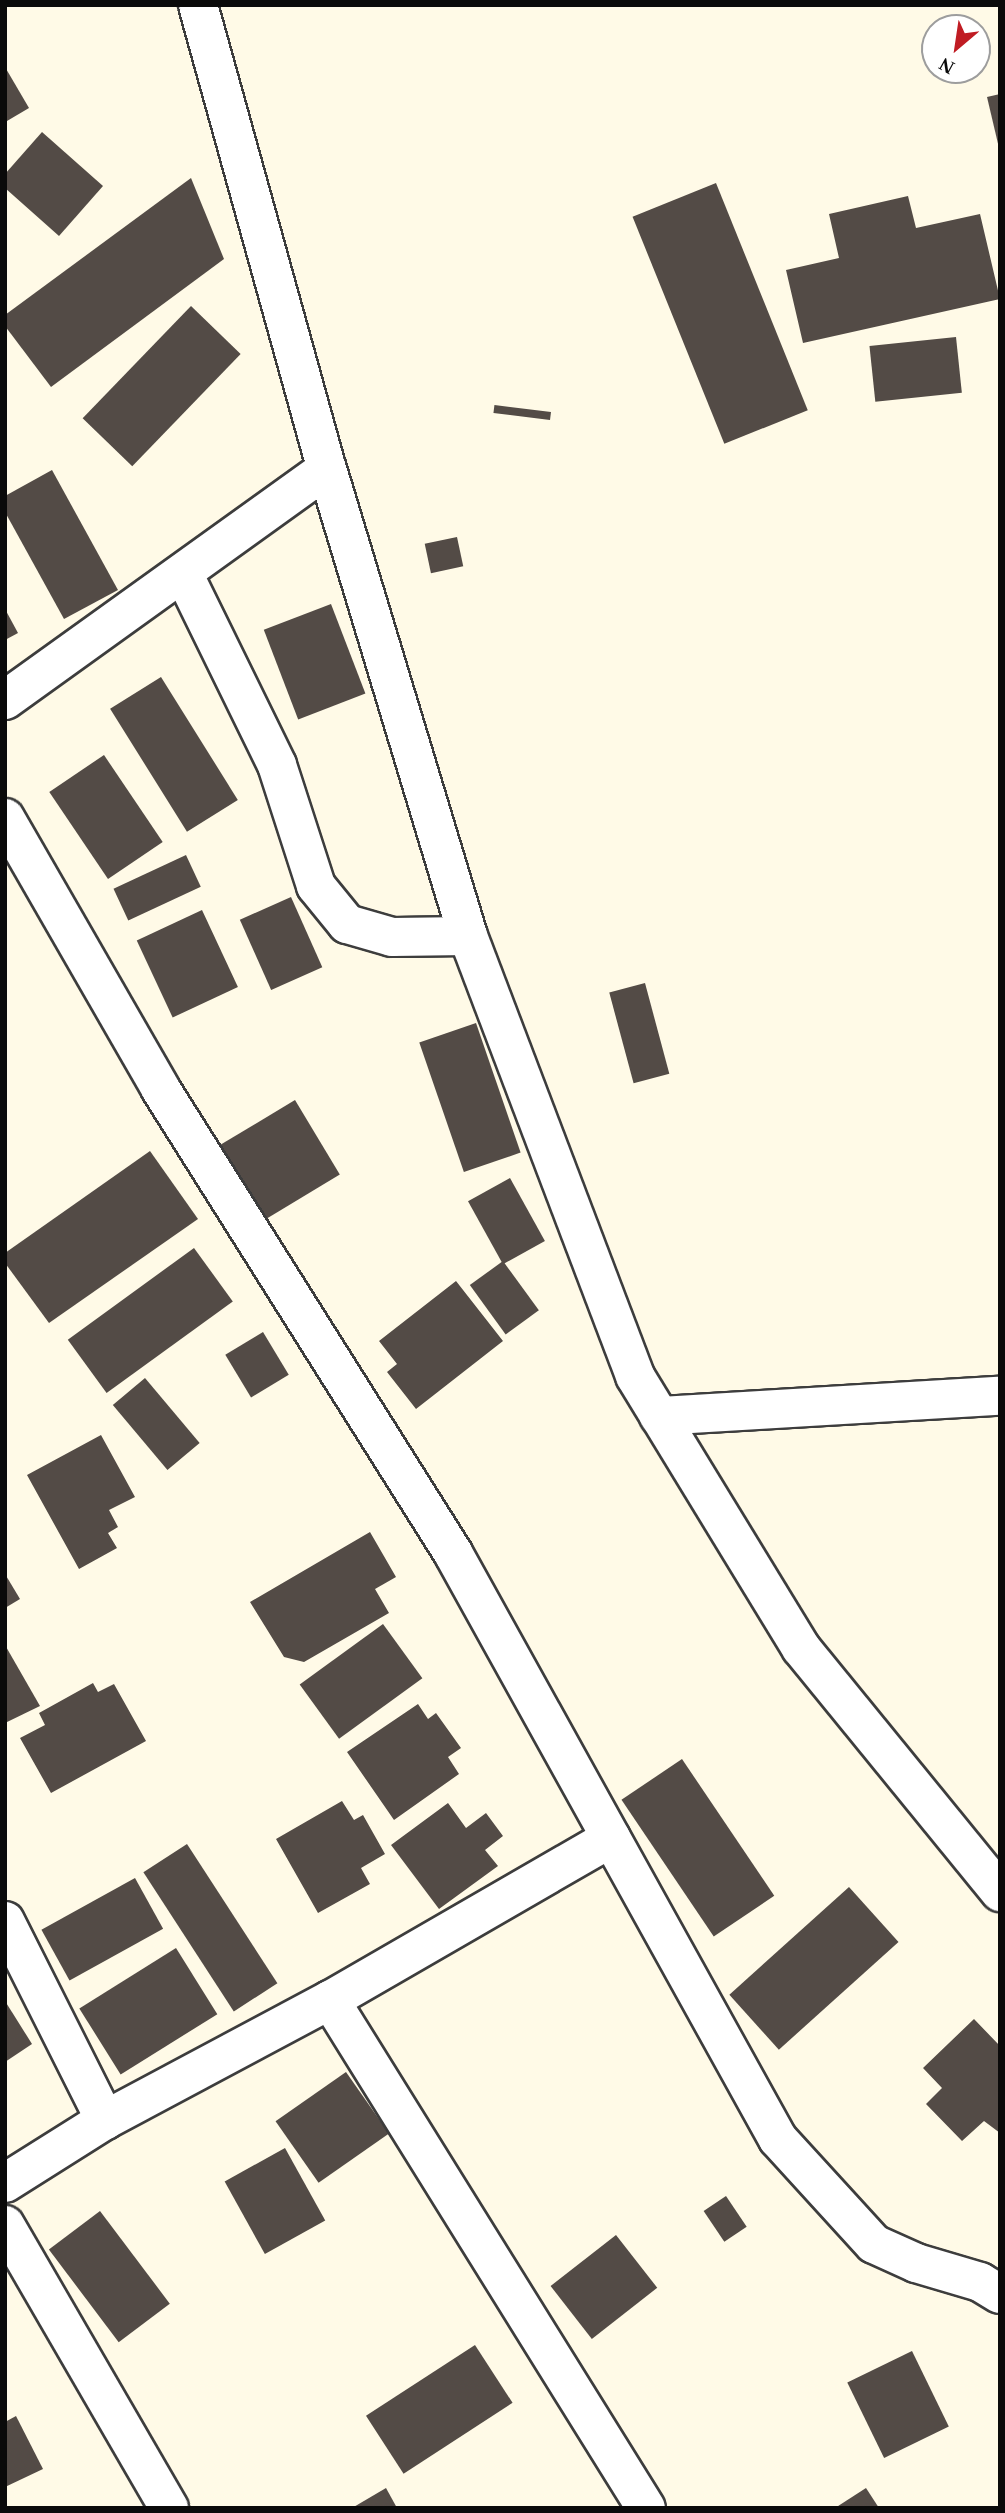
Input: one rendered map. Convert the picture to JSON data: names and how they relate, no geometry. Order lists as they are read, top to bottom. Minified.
{"north":"bottom left"}
